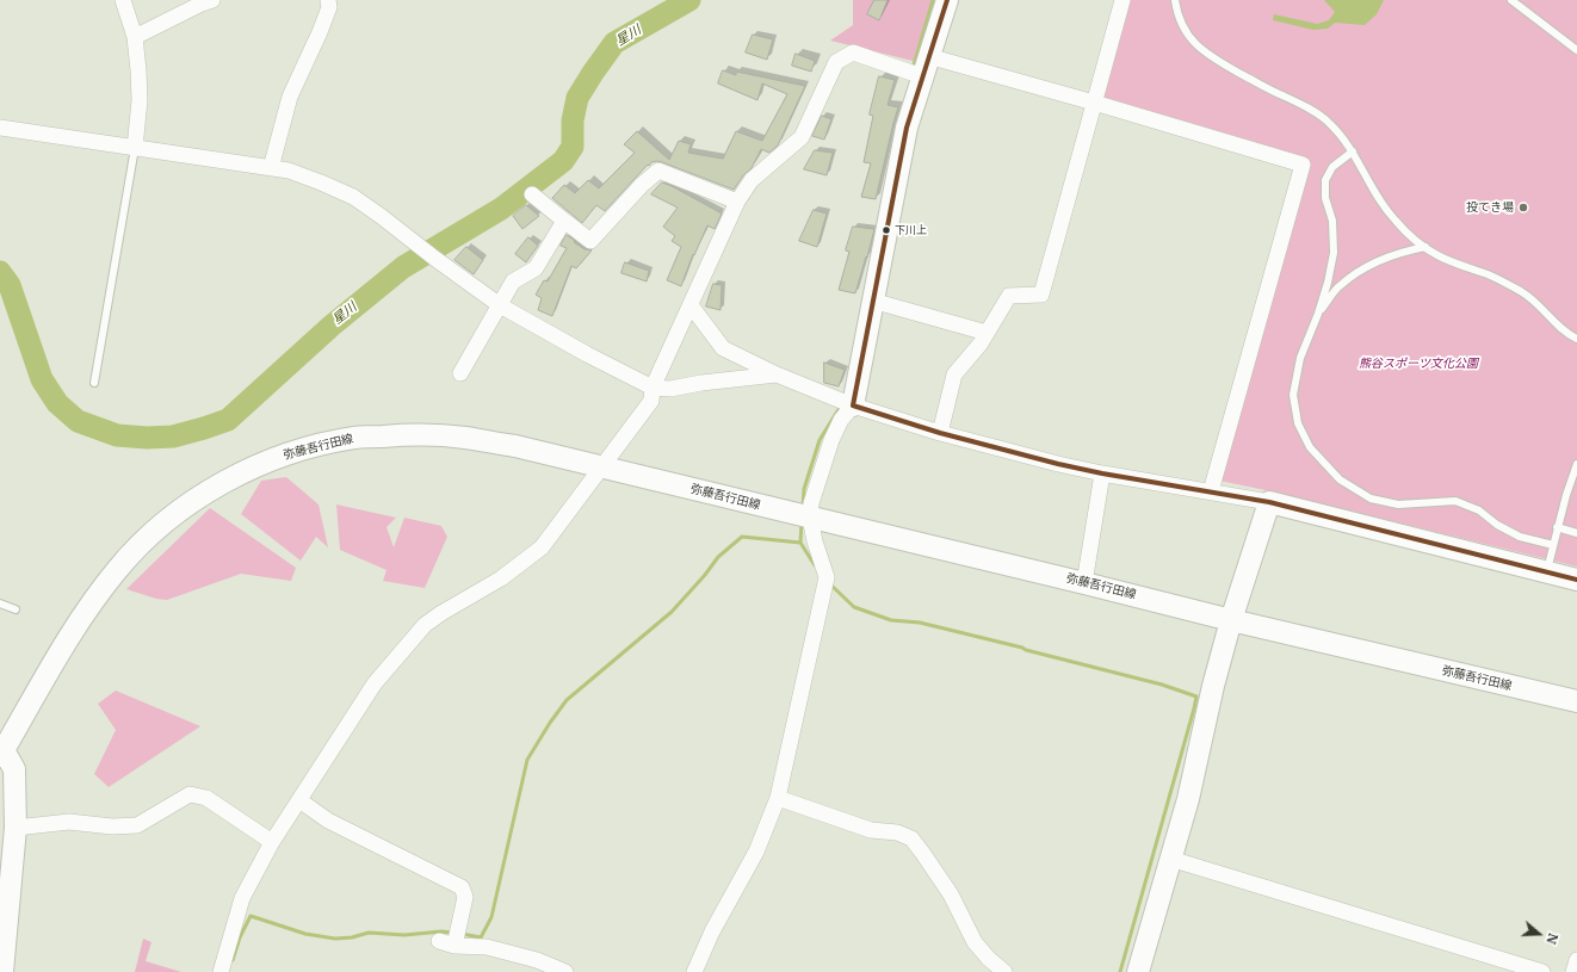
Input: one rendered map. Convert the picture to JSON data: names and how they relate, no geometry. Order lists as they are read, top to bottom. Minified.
{"streets":{"main road":["弥藤吾行田線"]},"water":["星川"],"parks":["熊谷スポーツ文化公園"],"places":["投てき場","下川上"],"north":"right"}
